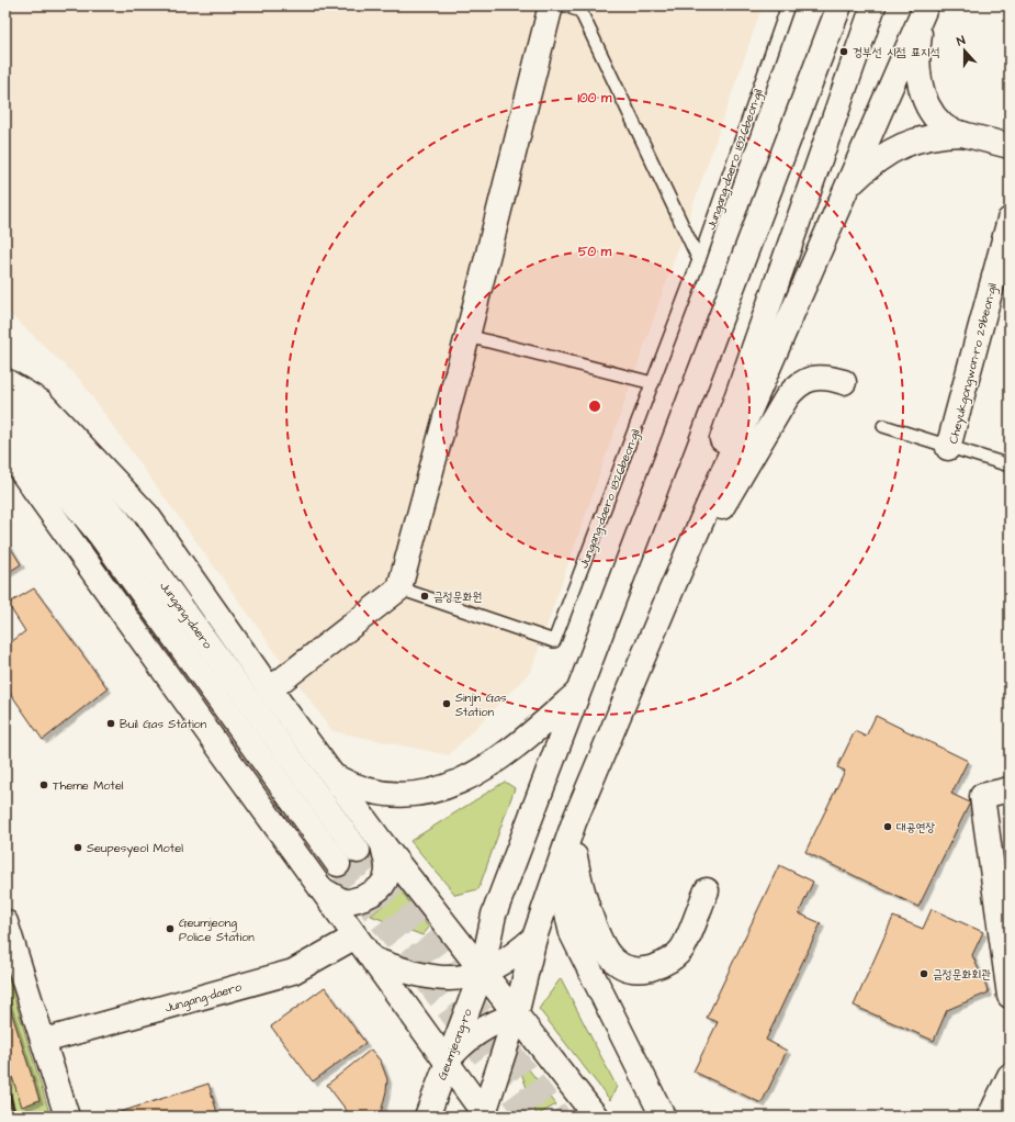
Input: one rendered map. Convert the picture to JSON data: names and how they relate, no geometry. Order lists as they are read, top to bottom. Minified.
{"streets":{"main road":["Cheyukgongwon-ro 29beon-gil","Jungang-daero","Geumjeong-ro"],"lane":["Jungang-daero 1826beon-gil"]},"places":["경부선 시점 표지석","금정문화원","Sinjin Gas Station","Buil Gas Station","Theme Motel","대공연장","Seupesyeol Motel","Geumjeong Police Station","금정문화회관"],"north":"top","rings":["100 m","50 m"]}
